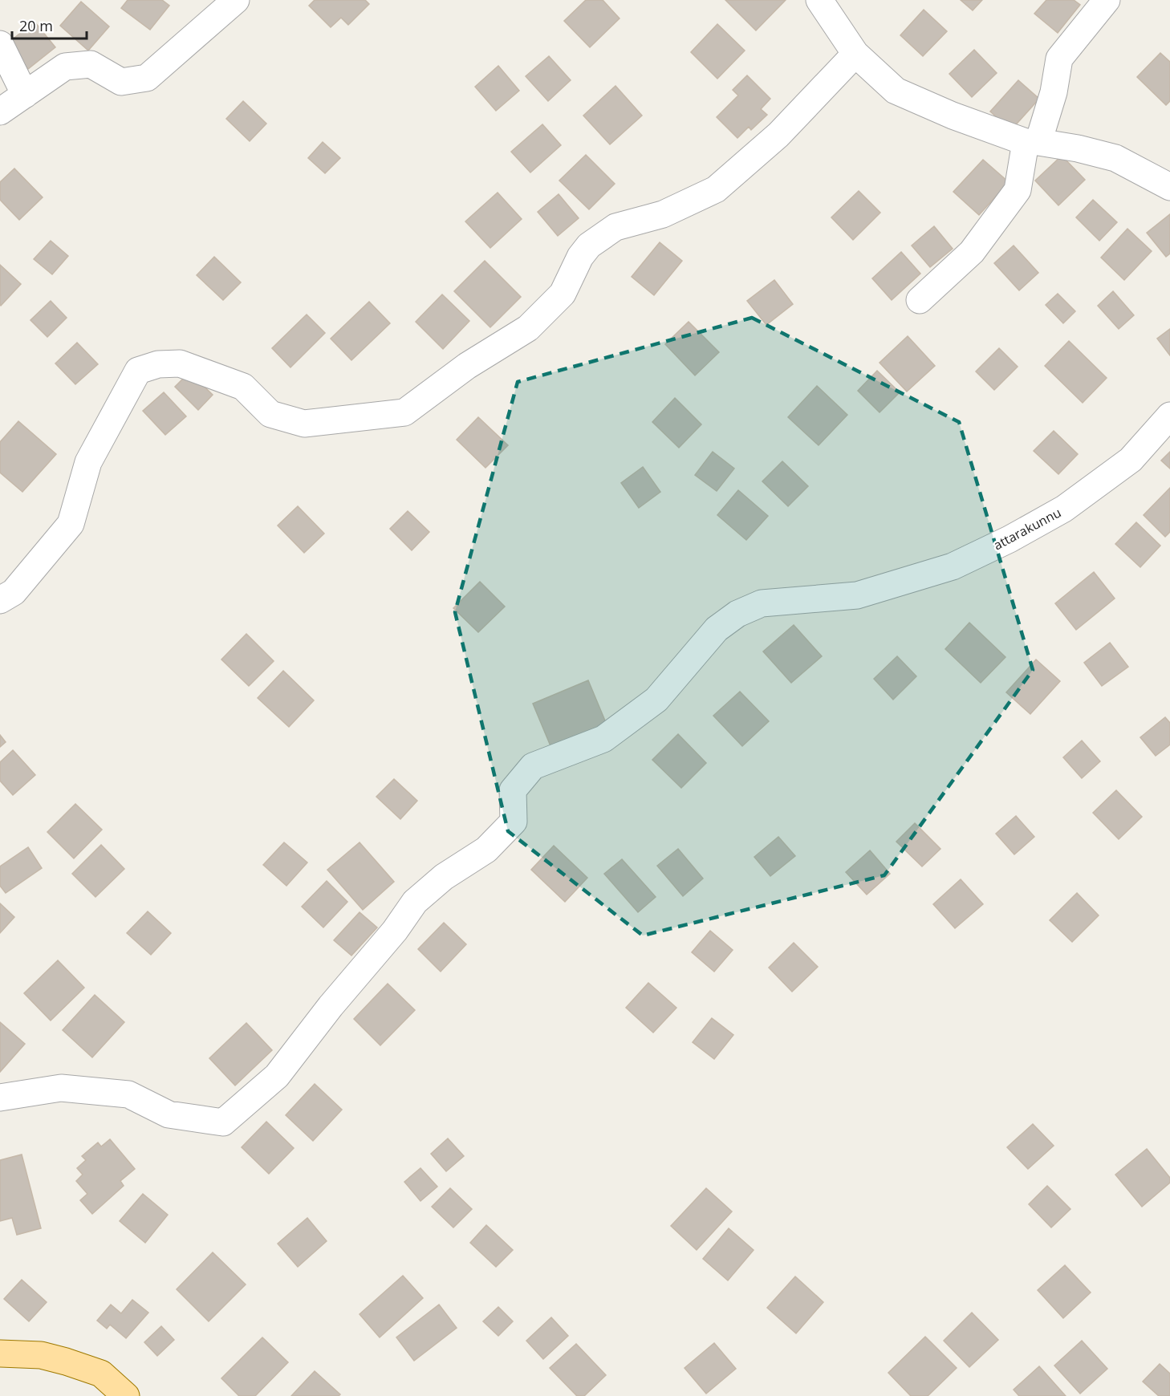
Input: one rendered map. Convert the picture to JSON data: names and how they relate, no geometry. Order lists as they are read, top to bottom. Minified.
{"streets":{"street":["attarakunnu"]},"scale_bar":"20 m"}
